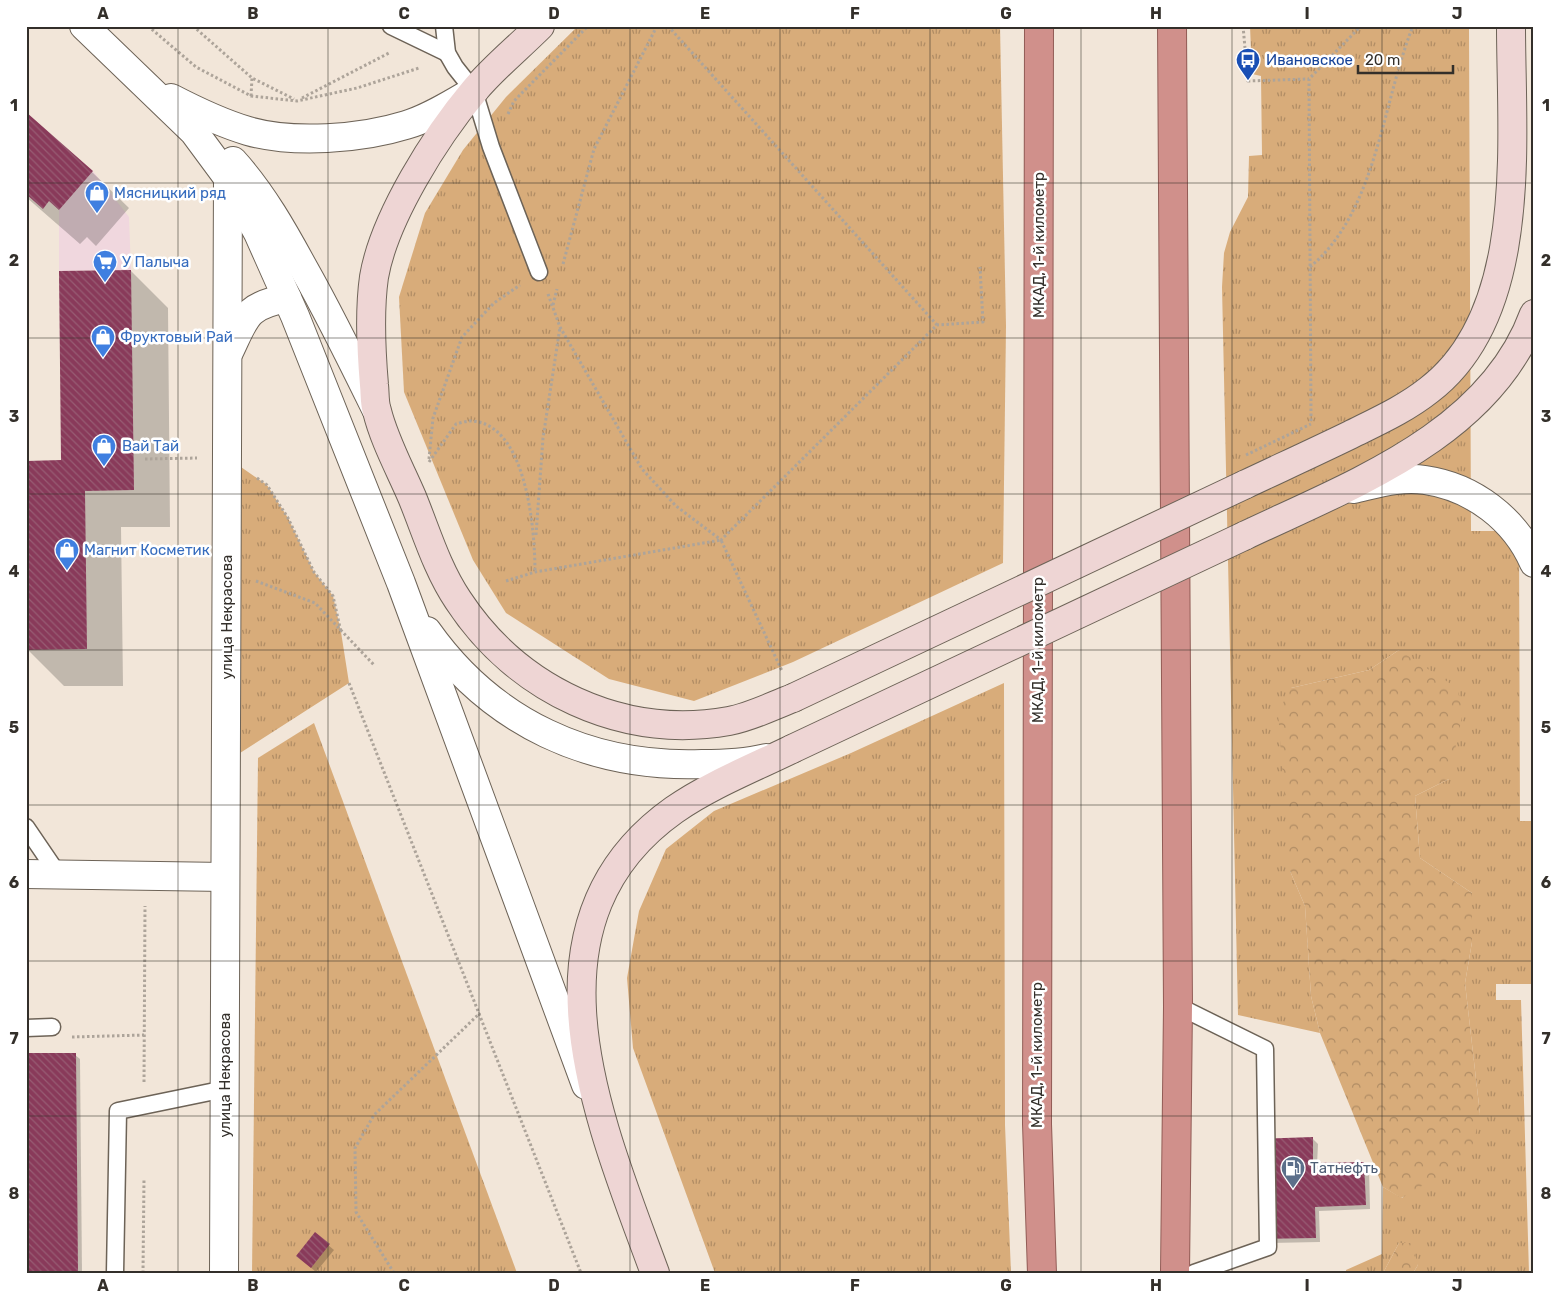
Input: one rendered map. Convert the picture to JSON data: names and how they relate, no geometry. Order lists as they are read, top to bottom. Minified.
{"streets":{"highway":["МКАД, 1-й километр"],"street":["улица Некрасова"]},"places":{"bus stop":["Ивановское"],"shop":["Мясницкий ряд","Фруктовый Рай","Вай Тай","Магнит Косметик"],"supermarket":["У Палыча"],"fuel station":["Татнефть"]},"scale_bar":"20 m","grid":{"columns":["A","B","C","D","E","F","G","H","I","J"],"rows":["1","2","3","4","5","6","7","8"]}}
